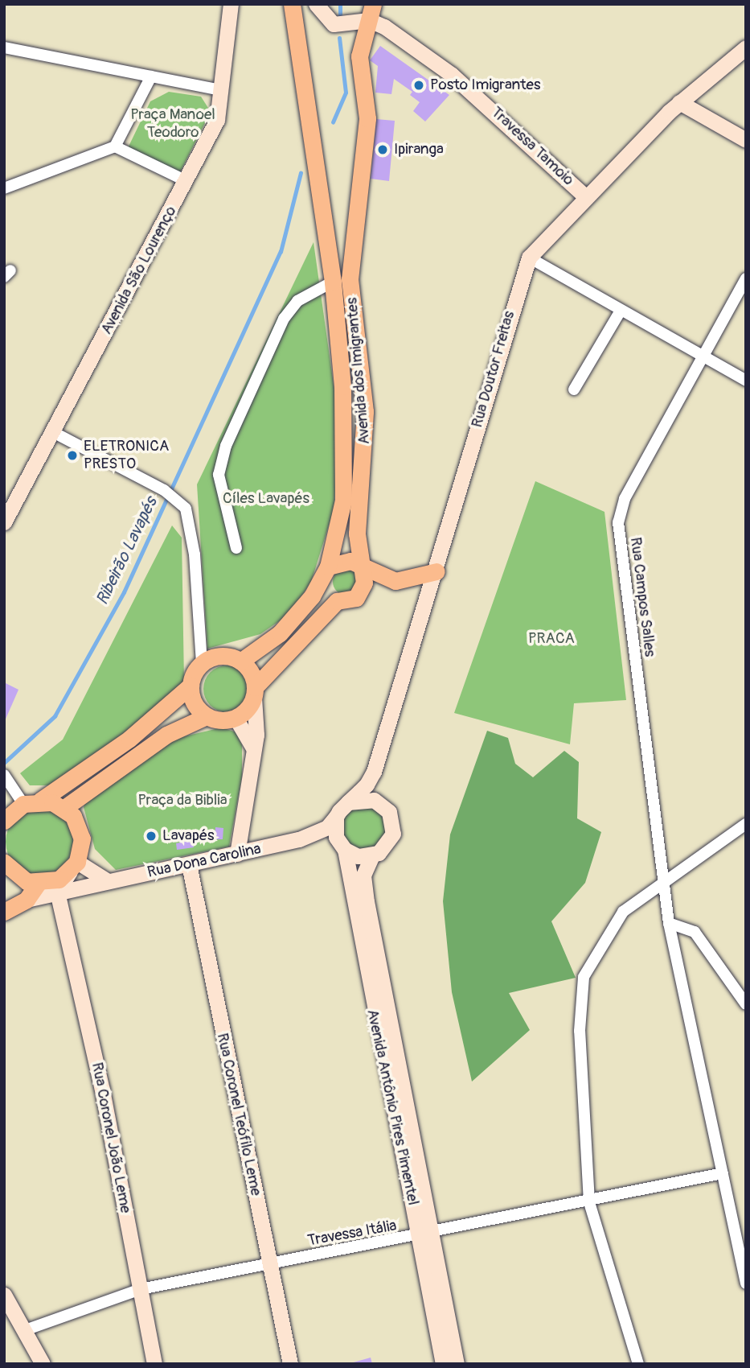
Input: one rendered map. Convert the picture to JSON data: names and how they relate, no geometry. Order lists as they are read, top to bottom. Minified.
{"streets":{"main road":["Avenida dos Imigrantes"],"street":["Travessa Tamoio","Avenida São Lourenço","Rua Doutor Freitas","Rua Campos Salles","Rua Dona Carolina","Avenida Antônio Pires Pimentel","Rua Coronel Teófilo Leme","Rua Coronel João Leme","Travessa Itália"]},"crossings":[["Travessa Tamoio","Rua Doutor Freitas"],["Travessa Tamoio","Avenida dos Imigrantes"],["Rua Doutor Freitas","Rua Dona Carolina"],["Rua Doutor Freitas","Avenida Antônio Pires Pimentel"],["Rua Campos Salles","Travessa Itália"],["Rua Dona Carolina","Avenida Antônio Pires Pimentel"],["Rua Dona Carolina","Rua Coronel Teófilo Leme"],["Rua Dona Carolina","Rua Coronel João Leme"],["Avenida Antônio Pires Pimentel","Travessa Itália"],["Rua Coronel Teófilo Leme","Travessa Itália"],["Rua Coronel João Leme","Travessa Itália"]],"water":["Ribeirão Lavapés"],"parks":["Praça Manoel Teodoro","Cíles Lavapés","PRACA","Praça da Biblia"],"places":["Posto Imigrantes","Ipiranga","ELETRONICA PRESTO","Lavapés"]}
